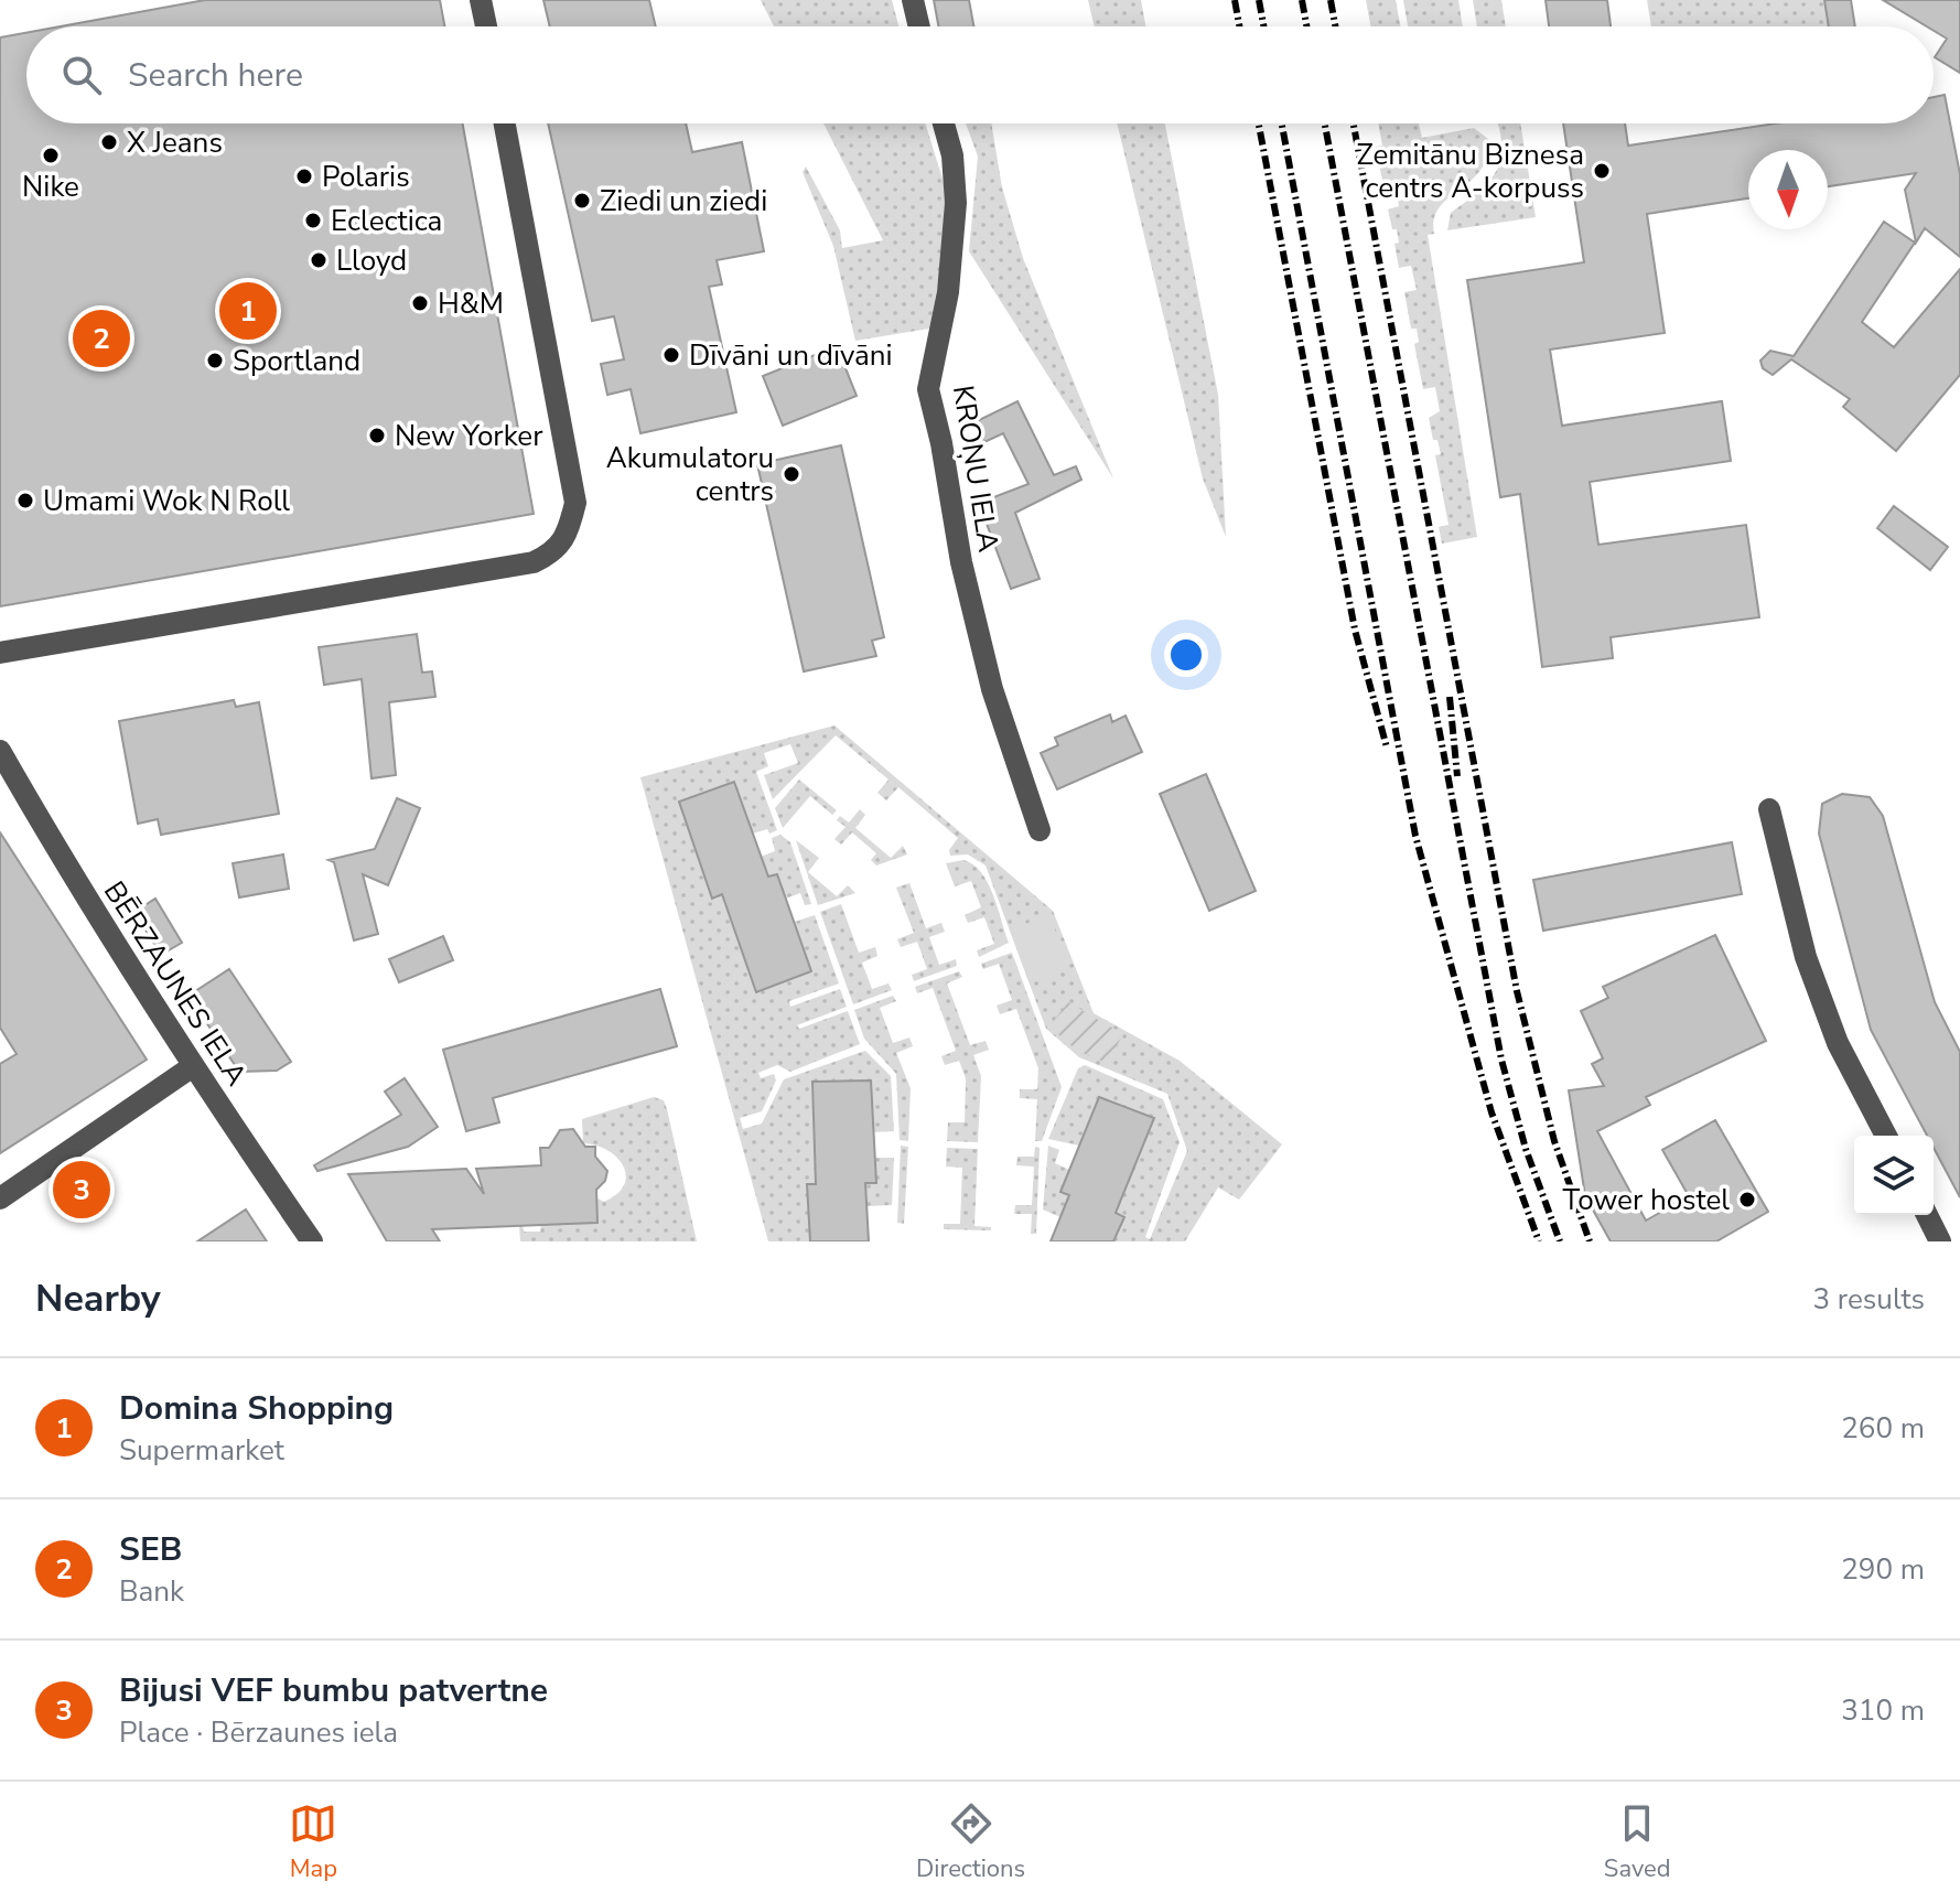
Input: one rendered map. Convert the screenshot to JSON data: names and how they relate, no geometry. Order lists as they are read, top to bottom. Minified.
{"streets":{"street":["KROŅU IELA","BĒRZAUNES IELA"]},"places":["X Jeans","Nike","Zemitānu Biznesa centrs A-korpuss","Polaris","Ziedi un ziedi","Eclectica","Lloyd","H&M","Dīvāni un dīvāni","Sportland","New Yorker","Akumulatoru centrs","Umami Wok N Roll","Tower hostel"],"north":"bottom","page":{"search":"Search here","pins":["1","2","3"],"heading":["Nearby","3 results"],"list":[{"mark":"1","name":"Domina Shopping","note":"Supermarket","value":"260 m"},{"mark":"2","name":"SEB","note":"Bank","value":"290 m"},{"mark":"3","name":"Bijusi VEF bumbu patvertne","note":"Place · Bērzaunes iela","value":"310 m"}],"nav":["Map","Directions","Saved"]}}
